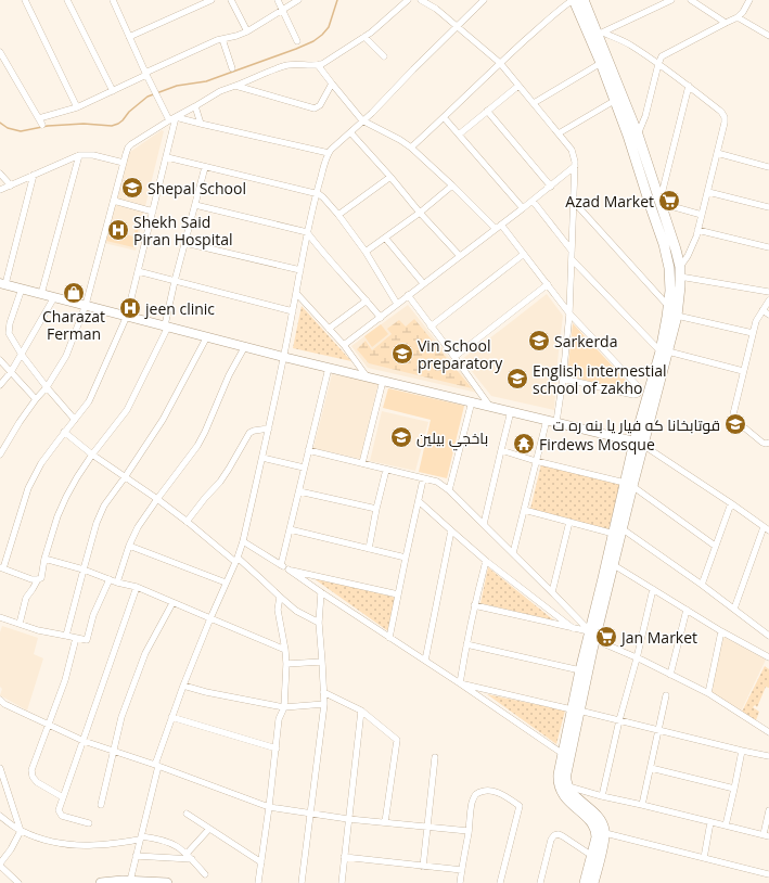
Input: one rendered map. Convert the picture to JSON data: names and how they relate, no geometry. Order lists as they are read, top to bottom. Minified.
{"places":{"school or university":["Shepal School","Sarkerda","Vin School preparatory","English internestial school of zakho","قوتابخانا كه فيار يا بنه ره ت","باخجي بيلين"],"supermarket":["Azad Market","Jan Market"],"hospital":["Shekh Said Piran Hospital","jeen clinic"],"shop":["Charazat Ferman"],"temple":["Firdews Mosque"]}}
